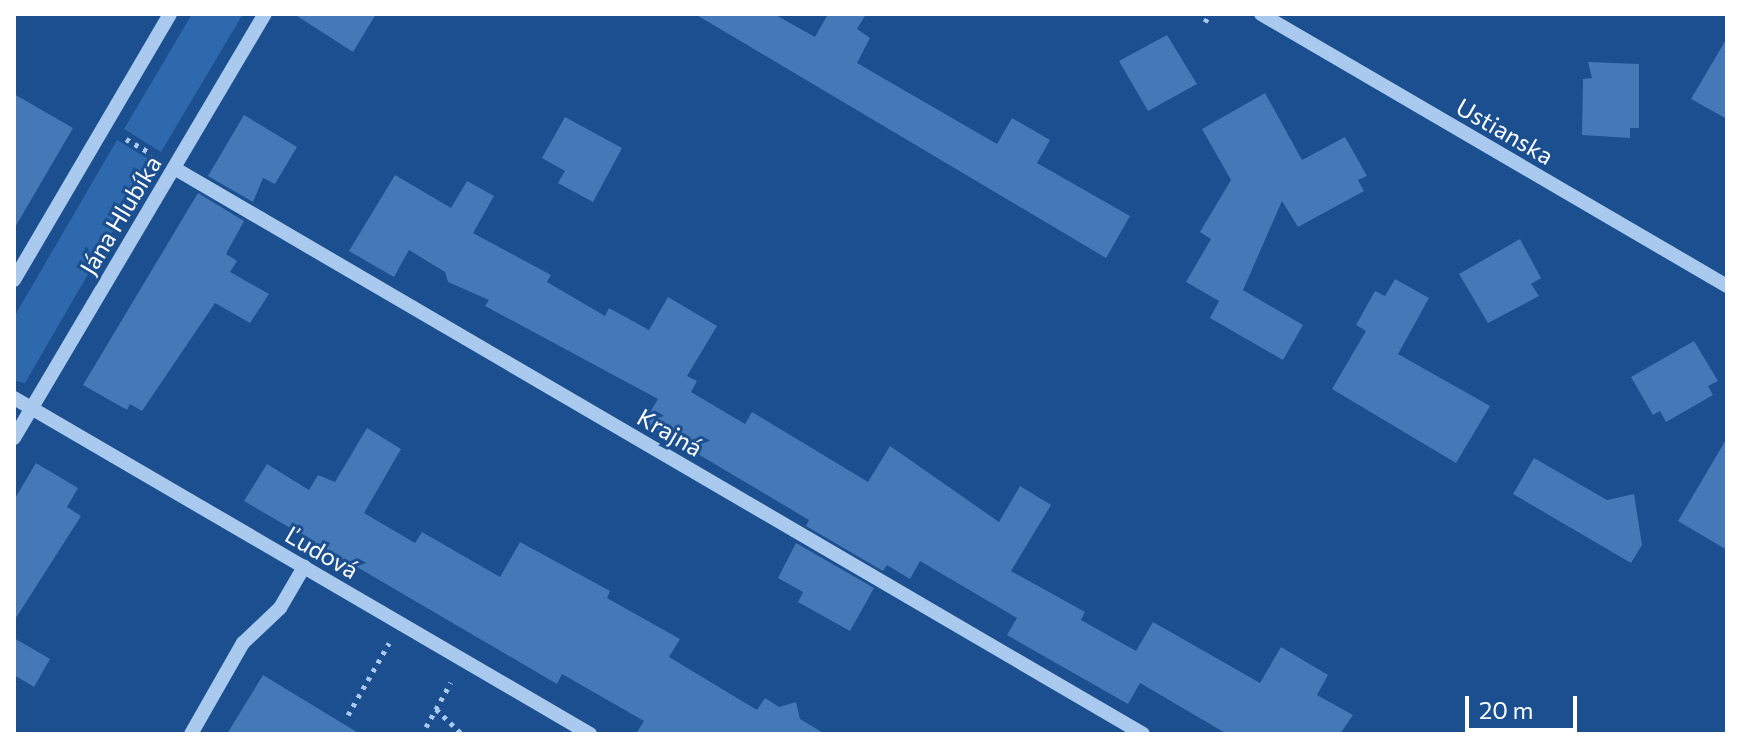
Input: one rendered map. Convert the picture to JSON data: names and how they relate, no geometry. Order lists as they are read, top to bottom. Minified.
{"streets":{"street":["Ustianska","Jána Hlubíka","Krajná","Ľudová"]},"crossings":[["Jána Hlubíka","Krajná"],["Jána Hlubíka","Ľudová"]],"scale_bar":"20 m"}
